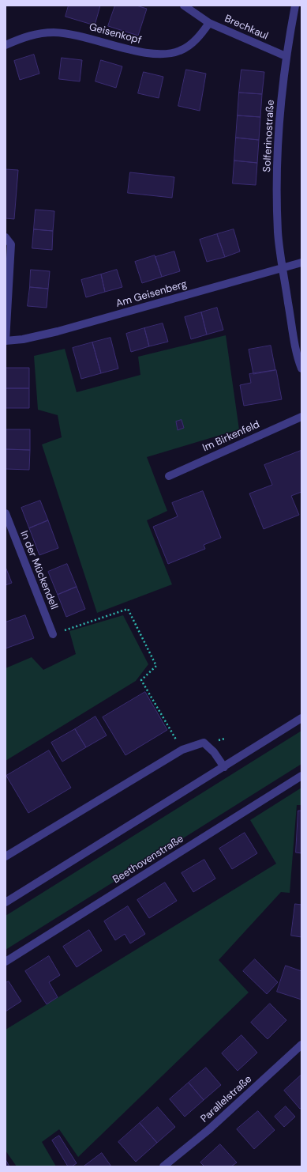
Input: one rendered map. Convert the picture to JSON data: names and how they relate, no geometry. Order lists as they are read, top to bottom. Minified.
{"streets":{"street":["Brechkaul","Geisenkopf","Solferinostraße","Am Geisenberg","Im Birkenfeld","In der Mückendell","Beethovenstraße","Parallelstraße"]},"crossings":[["Brechkaul","Geisenkopf"],["Brechkaul","Solferinostraße"],["Solferinostraße","Am Geisenberg"]]}
